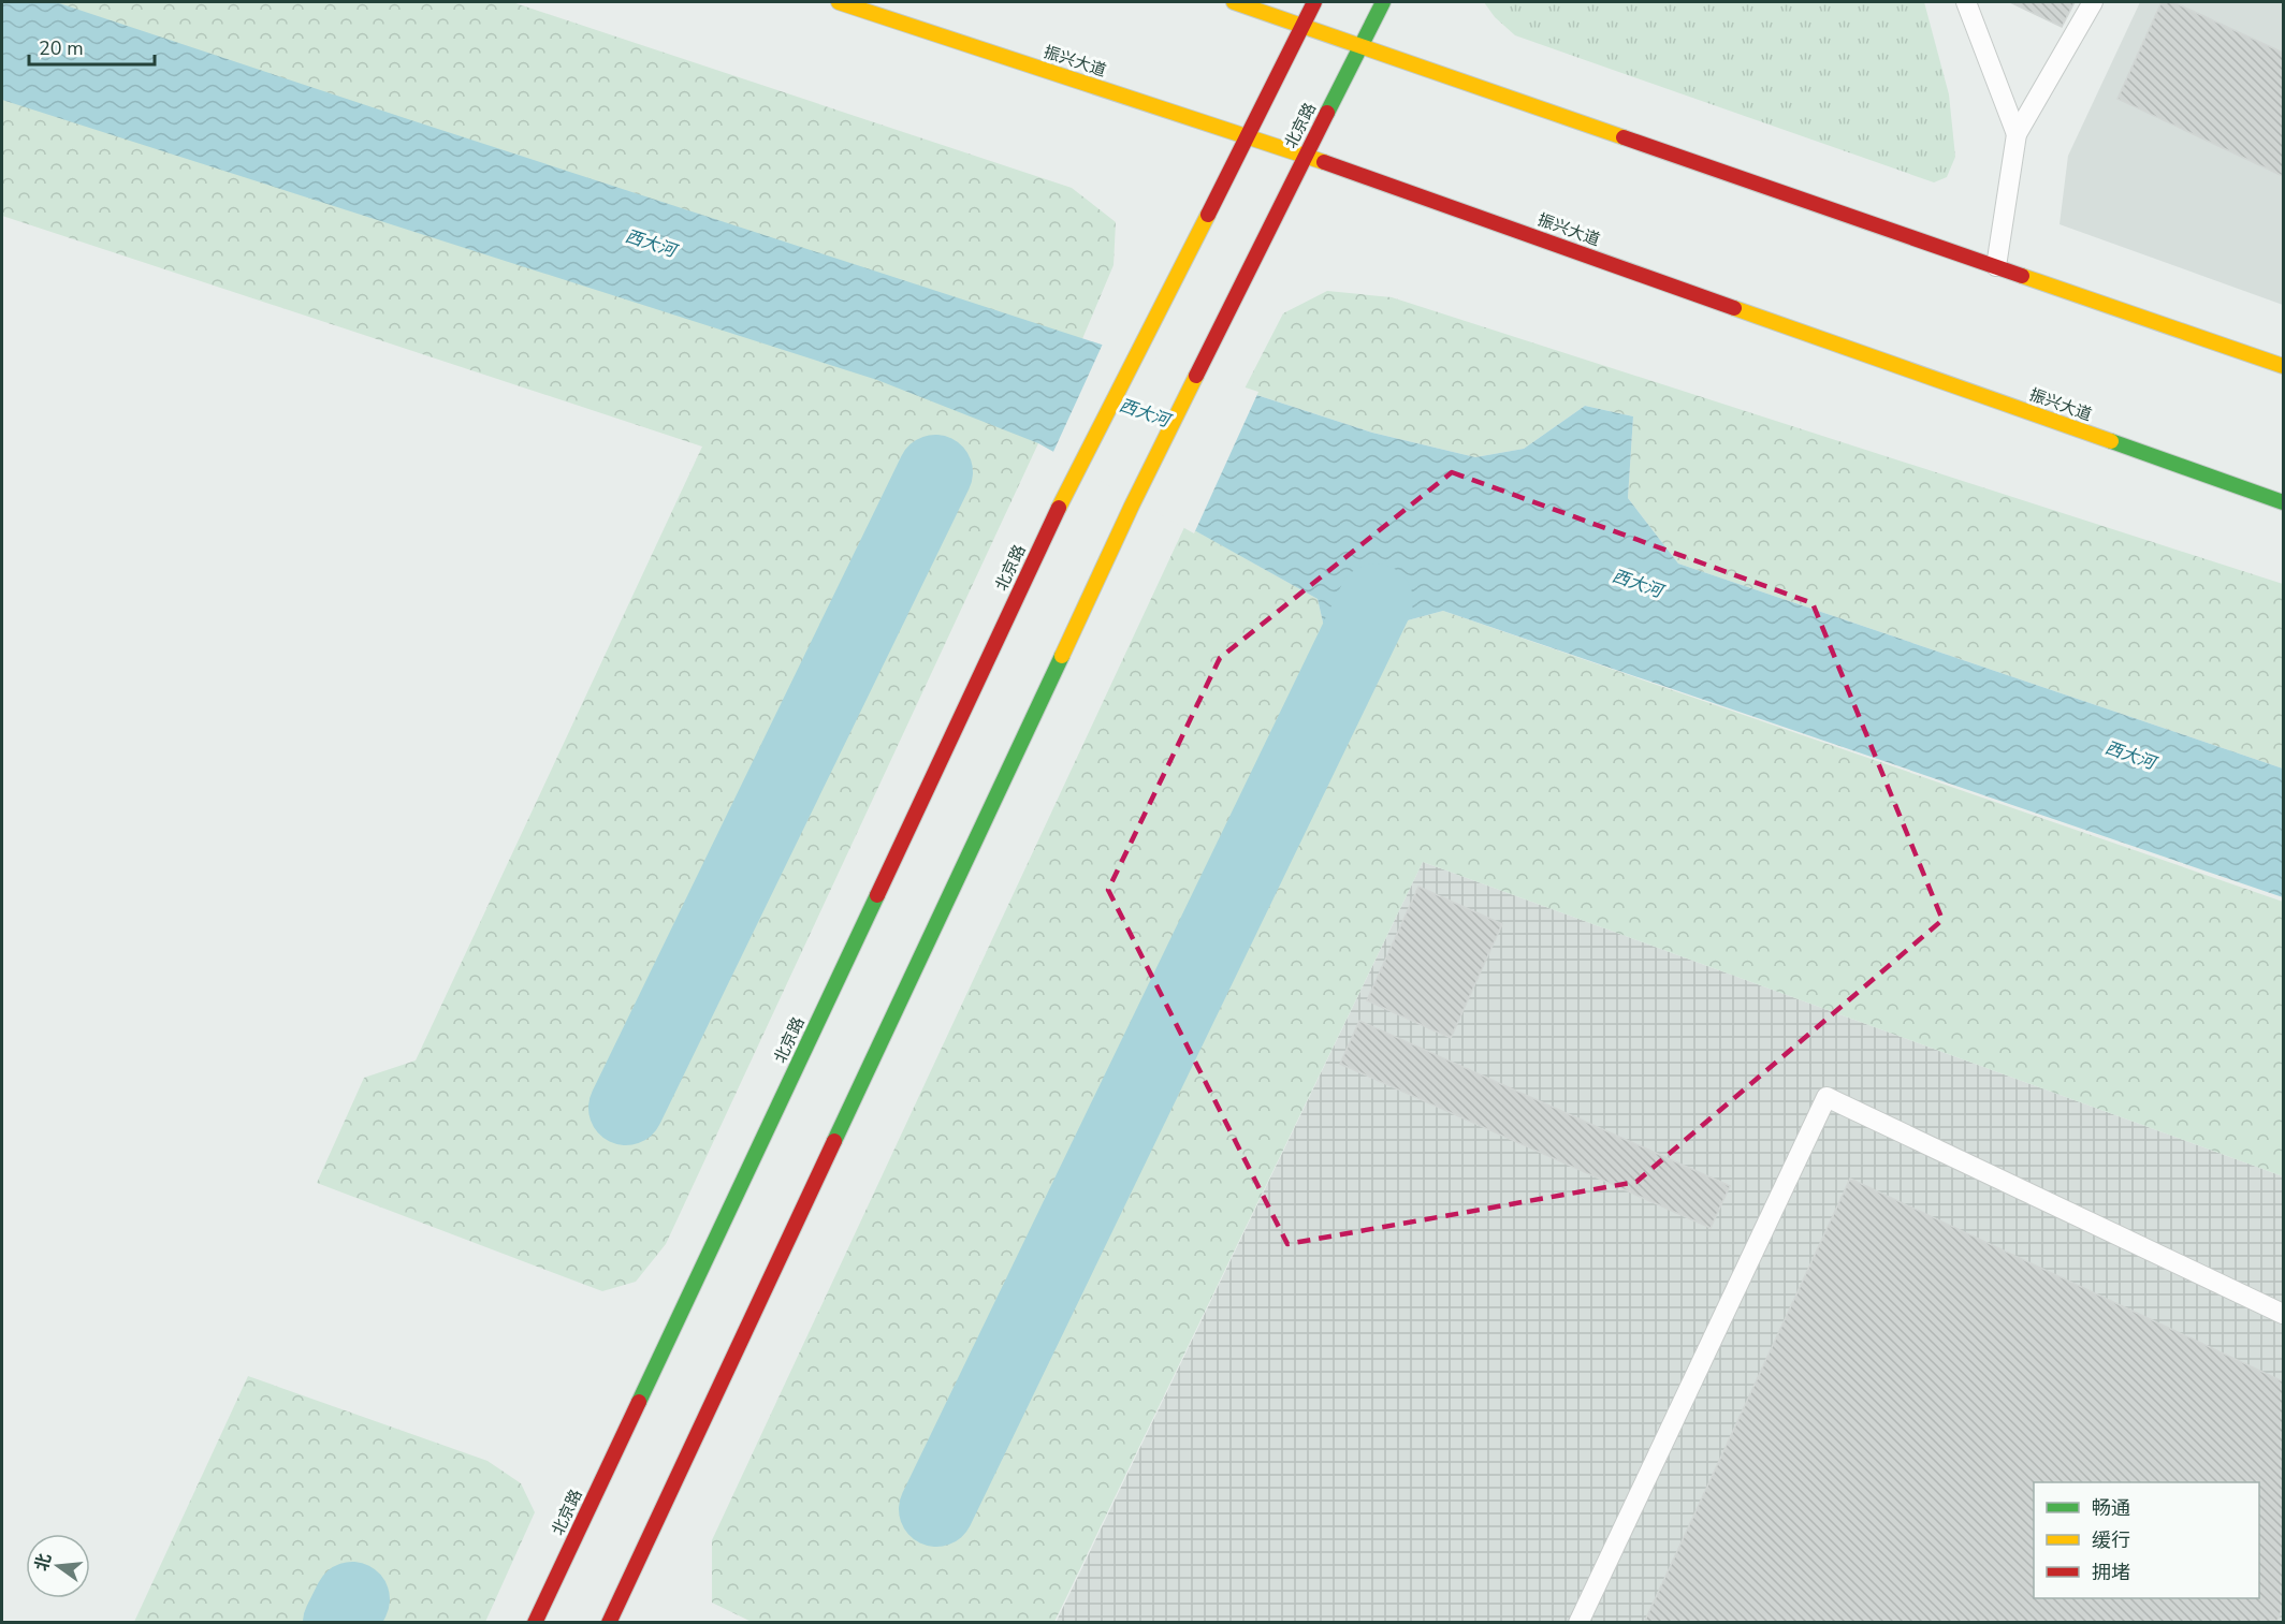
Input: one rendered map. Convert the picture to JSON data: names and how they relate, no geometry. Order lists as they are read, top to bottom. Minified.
{"streets":{"main road":["振兴大道","北京路"]},"crossings":[["振兴大道","北京路"]],"water":["西大河"],"legend":["畅通","缓行","拥堵"],"scale_bar":"20 m","north":"left"}
